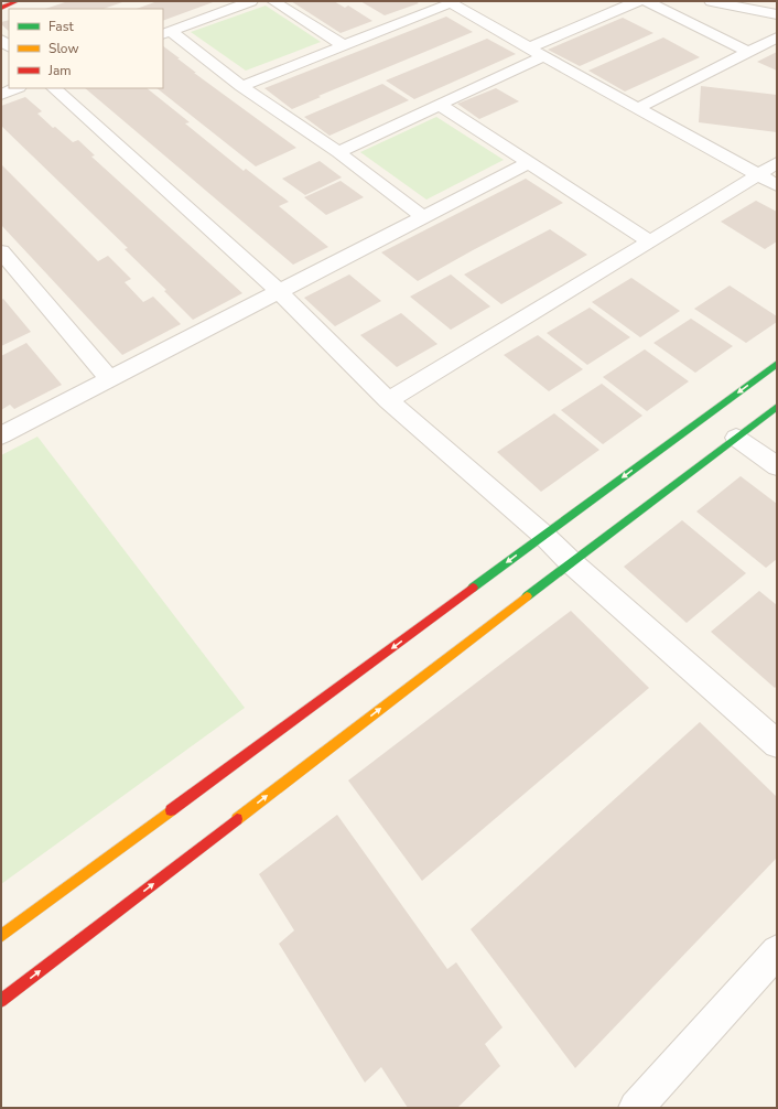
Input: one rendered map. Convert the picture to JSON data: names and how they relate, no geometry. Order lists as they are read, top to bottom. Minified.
{"legend":["Fast","Slow","Jam"]}
